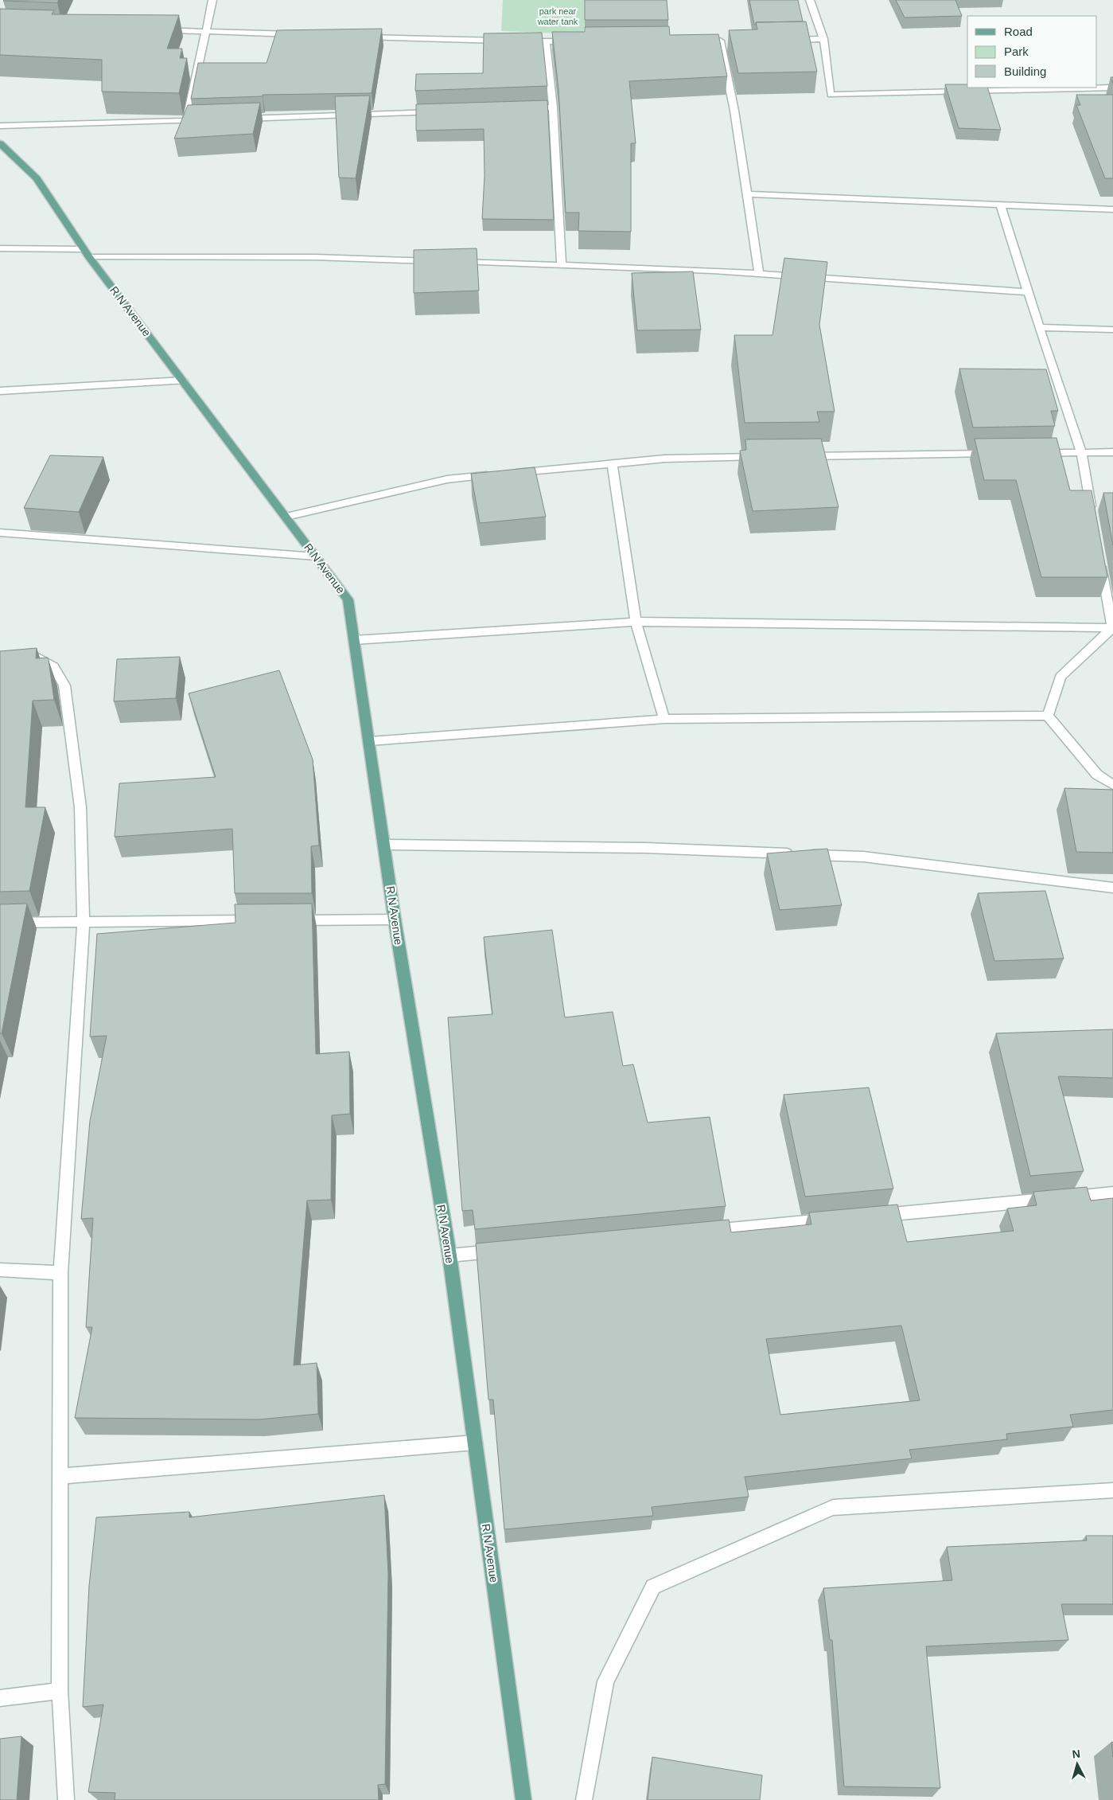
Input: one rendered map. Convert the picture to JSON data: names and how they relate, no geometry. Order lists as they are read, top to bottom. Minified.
{"streets":{"main road":["R N Avenue"]},"parks":["park near water tank"],"legend":["Road","Park","Building"],"north":"top"}
